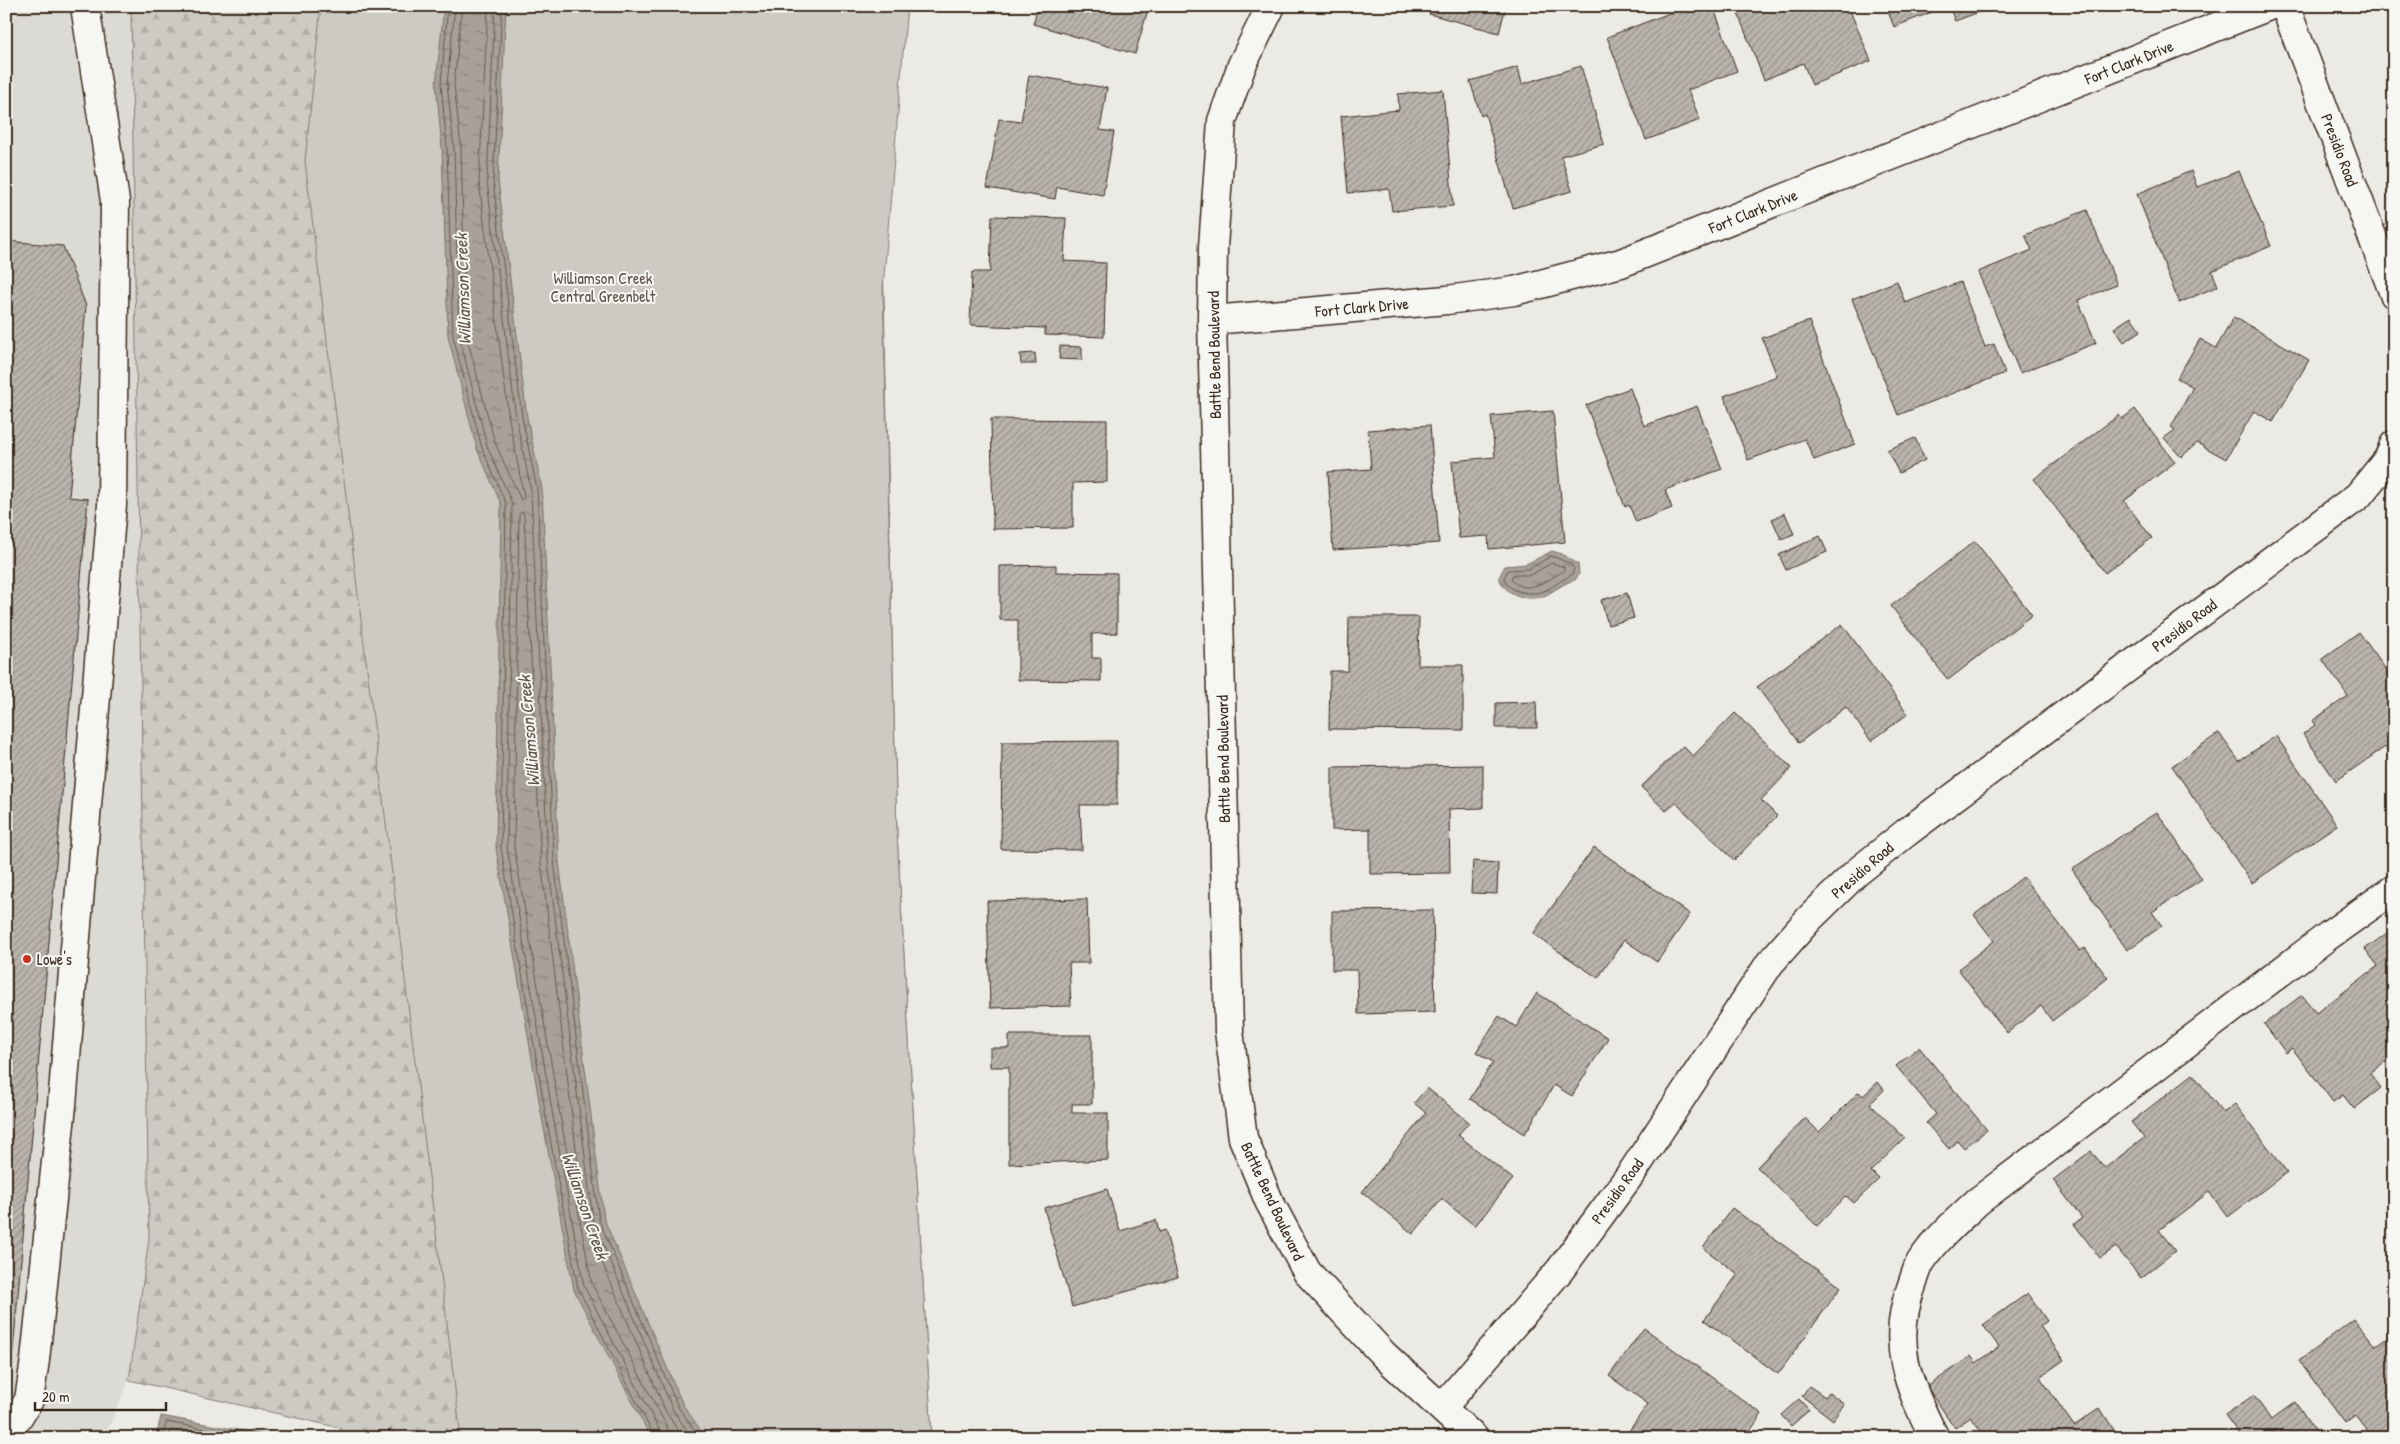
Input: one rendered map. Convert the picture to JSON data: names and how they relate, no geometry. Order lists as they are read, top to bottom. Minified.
{"streets":{"street":["Fort Clark Drive","Presidio Road","Battle Bend Boulevard"]},"crossings":[["Fort Clark Drive","Battle Bend Boulevard"],["Presidio Road","Battle Bend Boulevard"]],"water":["Williamson Creek"],"parks":["Williamson Creek Central Greenbelt"],"places":["Lowe's"],"scale_bar":"20 m"}
